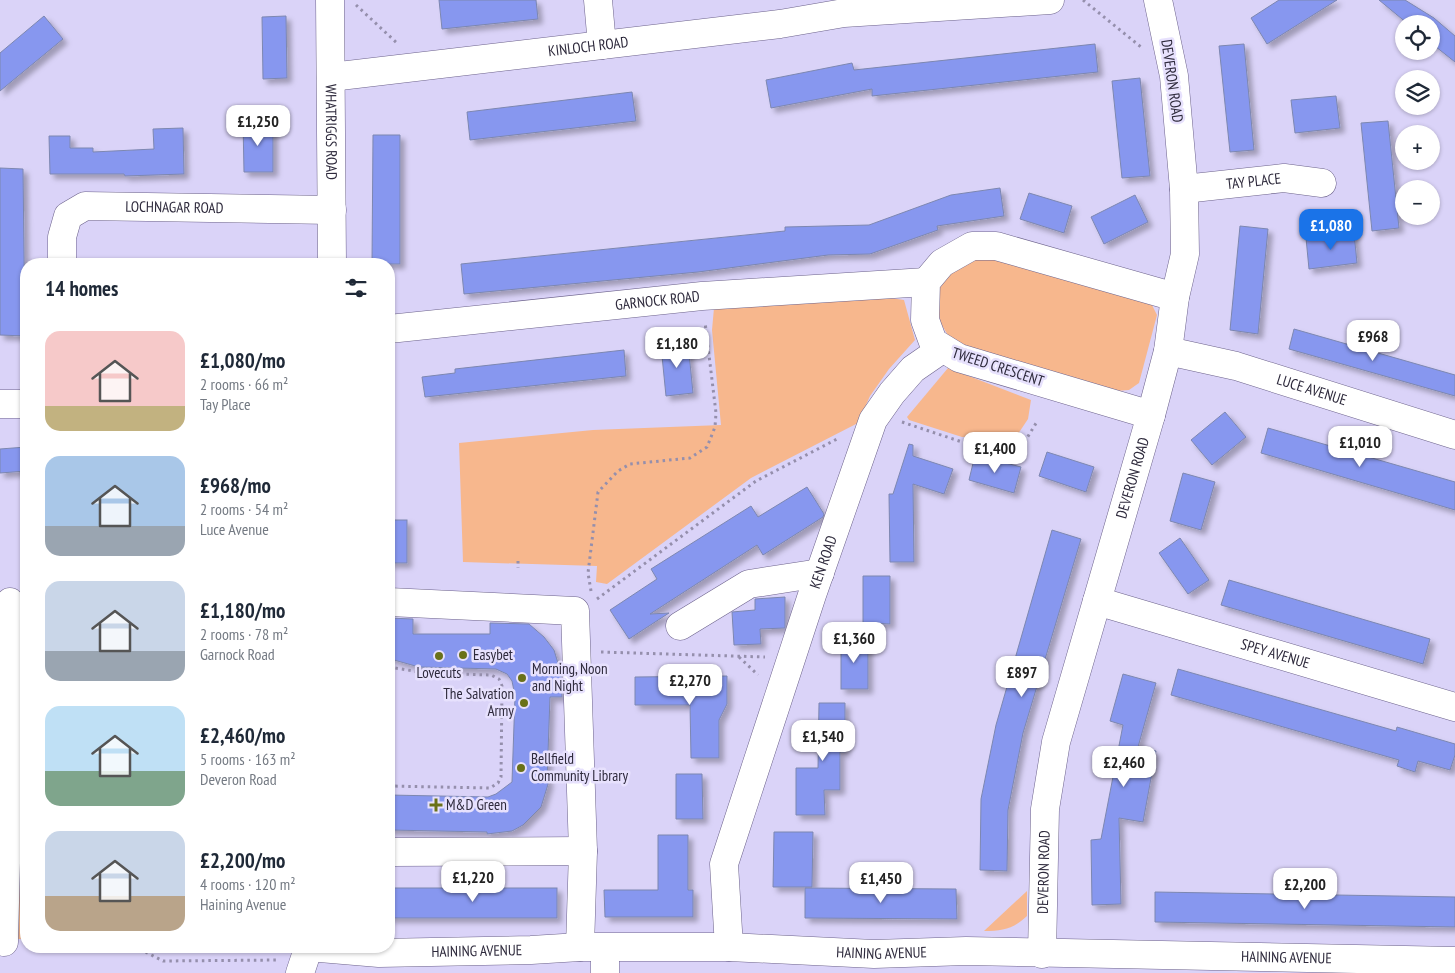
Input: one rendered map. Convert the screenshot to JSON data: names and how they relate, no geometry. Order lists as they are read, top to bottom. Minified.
{"streets":{"street":["KINLOCH ROAD","DEVERON ROAD","WHATRIGGS ROAD","TAY PLACE","LOCHNAGAR ROAD","GARNOCK ROAD","TWEED CRESCENT","LUCE AVENUE","KEN ROAD","SPEY AVENUE","HAINING AVENUE"]},"crossings":[["KINLOCH ROAD","WHATRIGGS ROAD"],["DEVERON ROAD","TAY PLACE"],["DEVERON ROAD","TWEED CRESCENT"],["DEVERON ROAD","LUCE AVENUE"],["DEVERON ROAD","SPEY AVENUE"],["DEVERON ROAD","HAINING AVENUE"],["WHATRIGGS ROAD","LOCHNAGAR ROAD"],["GARNOCK ROAD","TWEED CRESCENT"],["TWEED CRESCENT","KEN ROAD"],["KEN ROAD","HAINING AVENUE"]],"places":{"other":["Easybet","Lovecuts","Morning, Noon and Night","The Salvation Army","Bellfield Community Library"],"health":["M&D Green"]},"page":{"map_buttons":["+","−"],"price":["£1,250","£1,080","£968","£1,180","£1,010","£1,400","£1,360","£897","£2,270","£1,540","£2,460","£1,220","£1,450","£2,200"],"heading":"14 homes","list":[{"name":"£1,080/mo","note":"2 rooms · 66 m² · Tay Place"},{"name":"£968/mo","note":"2 rooms · 54 m² · Luce Avenue"},{"name":"£1,180/mo","note":"2 rooms · 78 m² · Garnock Road"},{"name":"£2,460/mo","note":"5 rooms · 163 m² · Deveron Road"},{"name":"£2,200/mo","note":"4 rooms · 120 m² · Haining Avenue"}]}}
